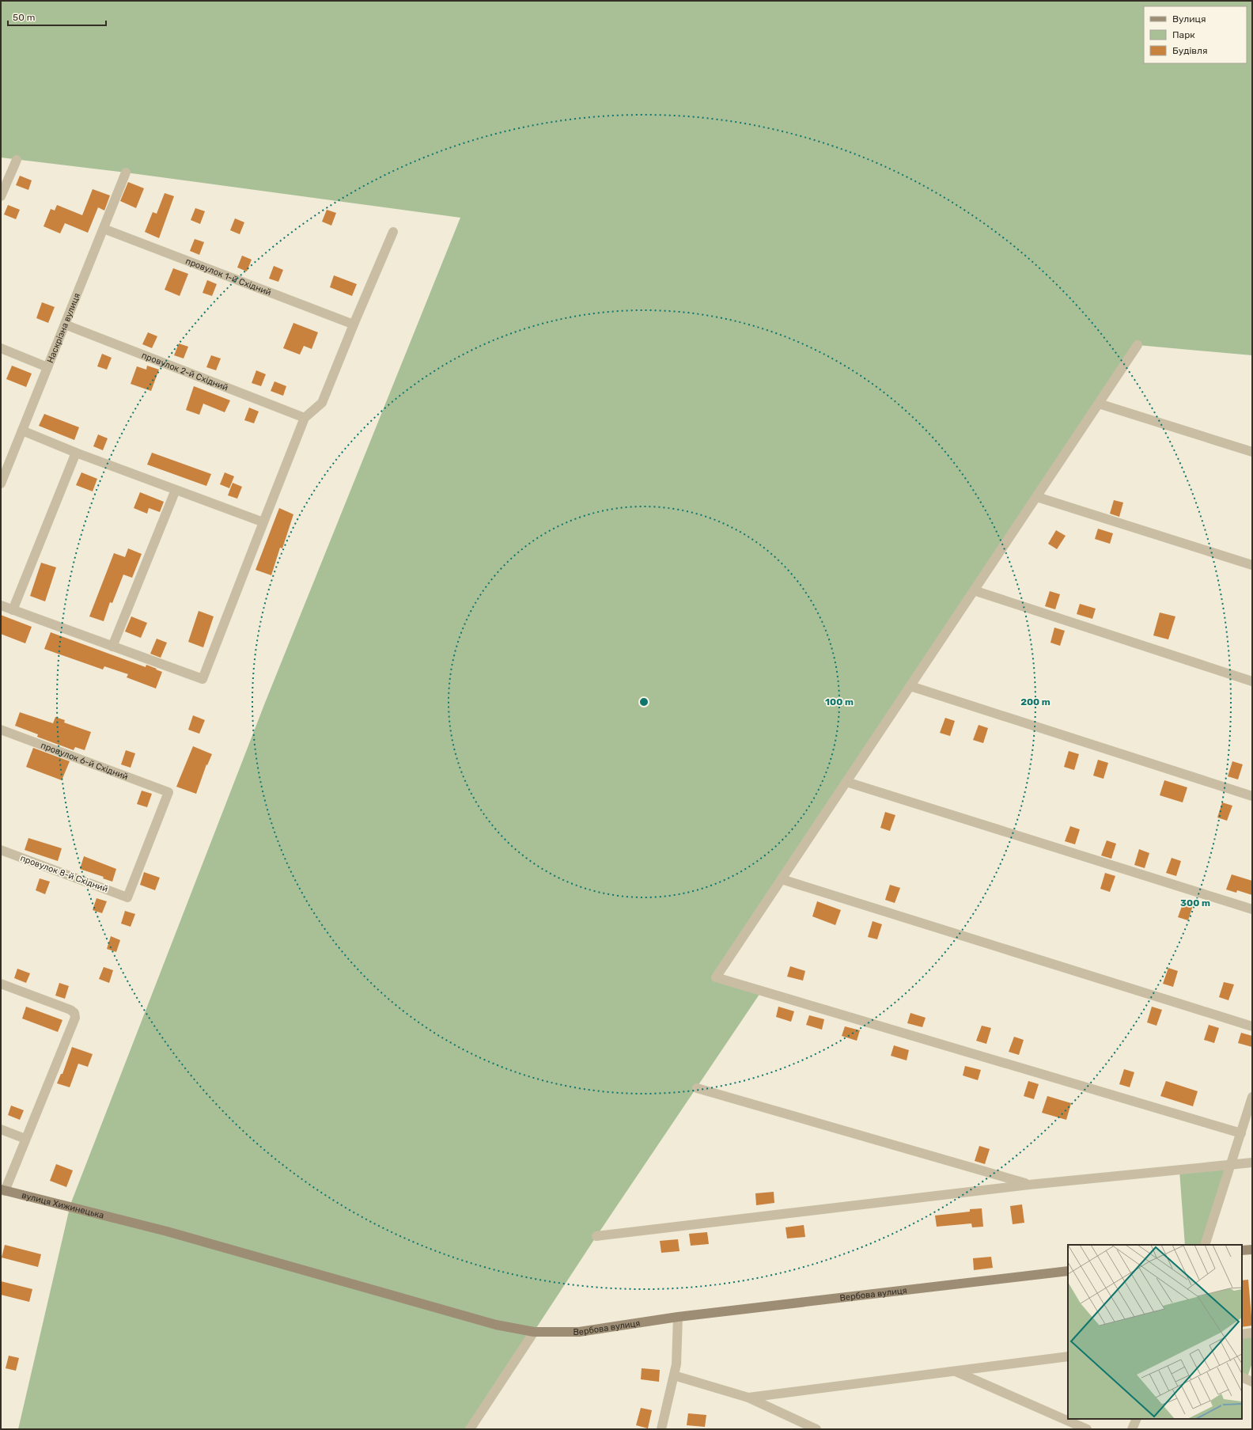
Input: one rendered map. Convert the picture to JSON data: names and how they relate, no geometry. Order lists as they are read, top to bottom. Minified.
{"streets":{"street":["провулок 1-й Східний","Наскрізна вулиця","провулок 2-й Східний","провулок 6-й Східний","провулок 8-й Східний","вулиця Хижинецька","Вербова вулиця"]},"crossings":[["провулок 1-й Східний","Наскрізна вулиця"],["Наскрізна вулиця","провулок 2-й Східний"],["провулок 6-й Східний","провулок 8-й Східний"],["вулиця Хижинецька","Вербова вулиця"]],"legend":["Вулиця","Парк","Будівля"],"scale_bar":"50 m","rings":["100 m","200 m","300 m"]}
